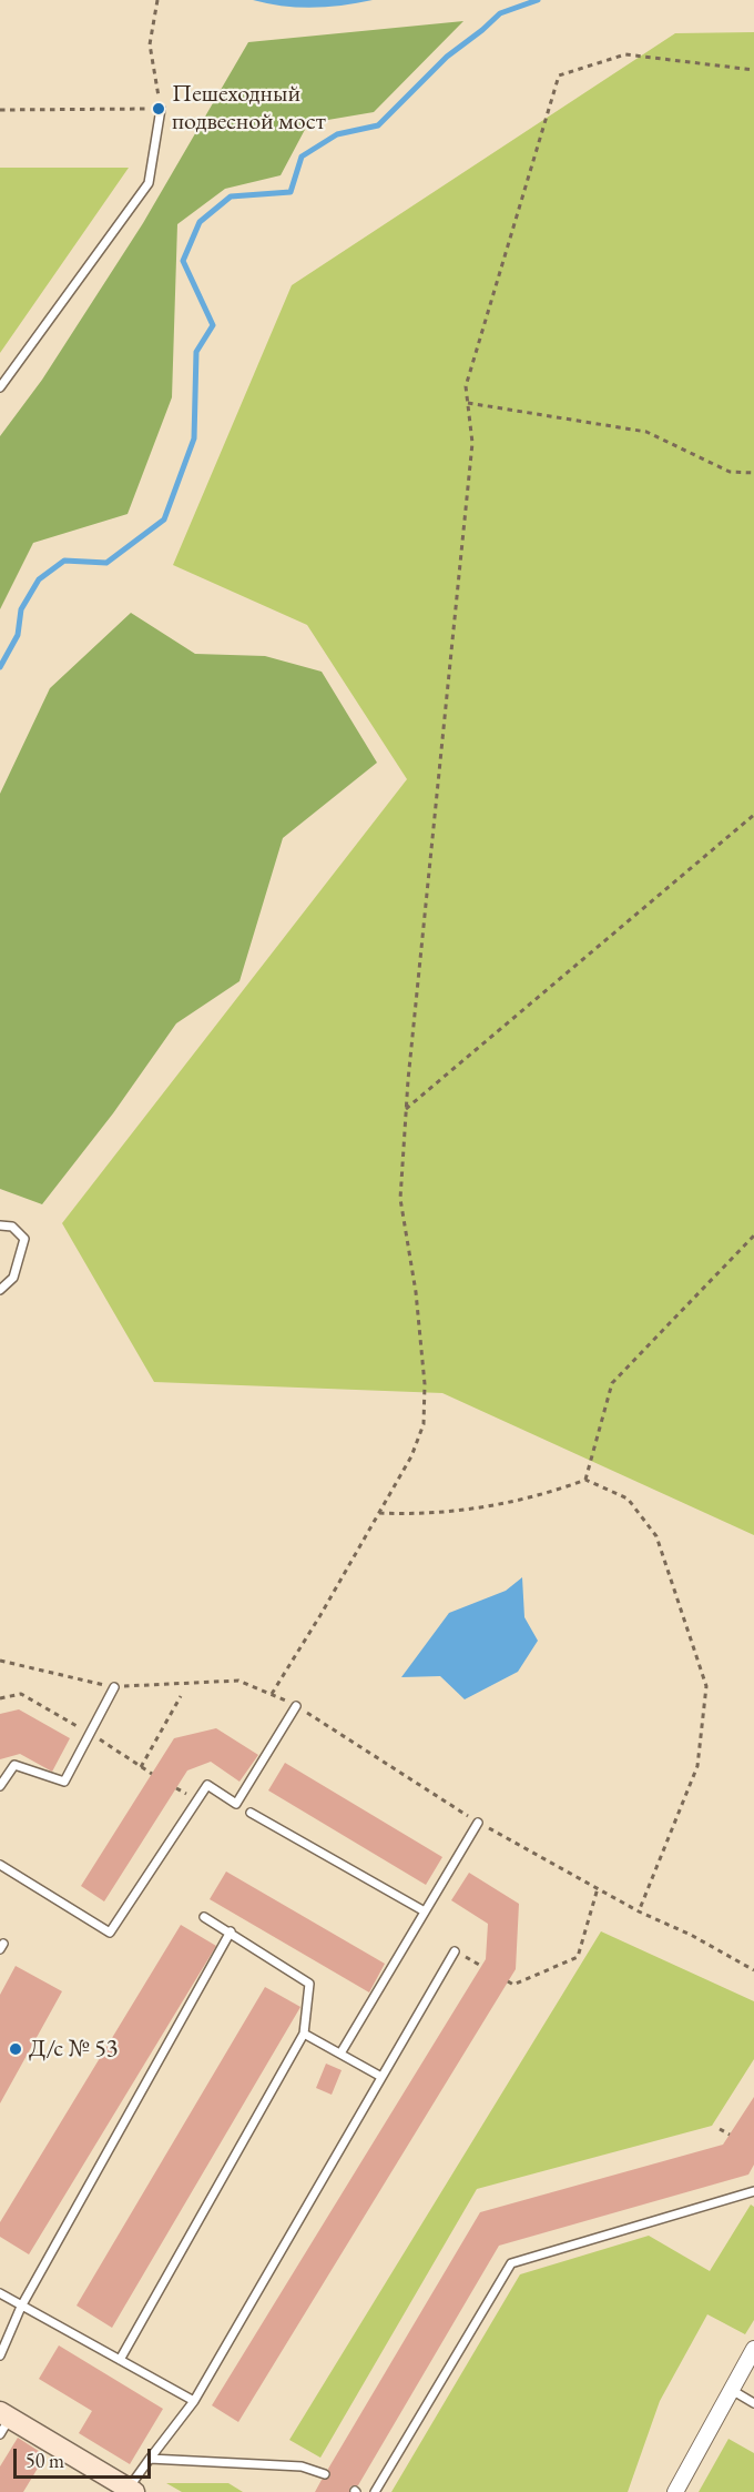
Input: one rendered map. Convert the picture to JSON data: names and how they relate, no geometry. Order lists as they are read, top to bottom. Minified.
{"places":["Пешеходный подвесной мост","Д/с № 53"],"scale_bar":"50 m"}
